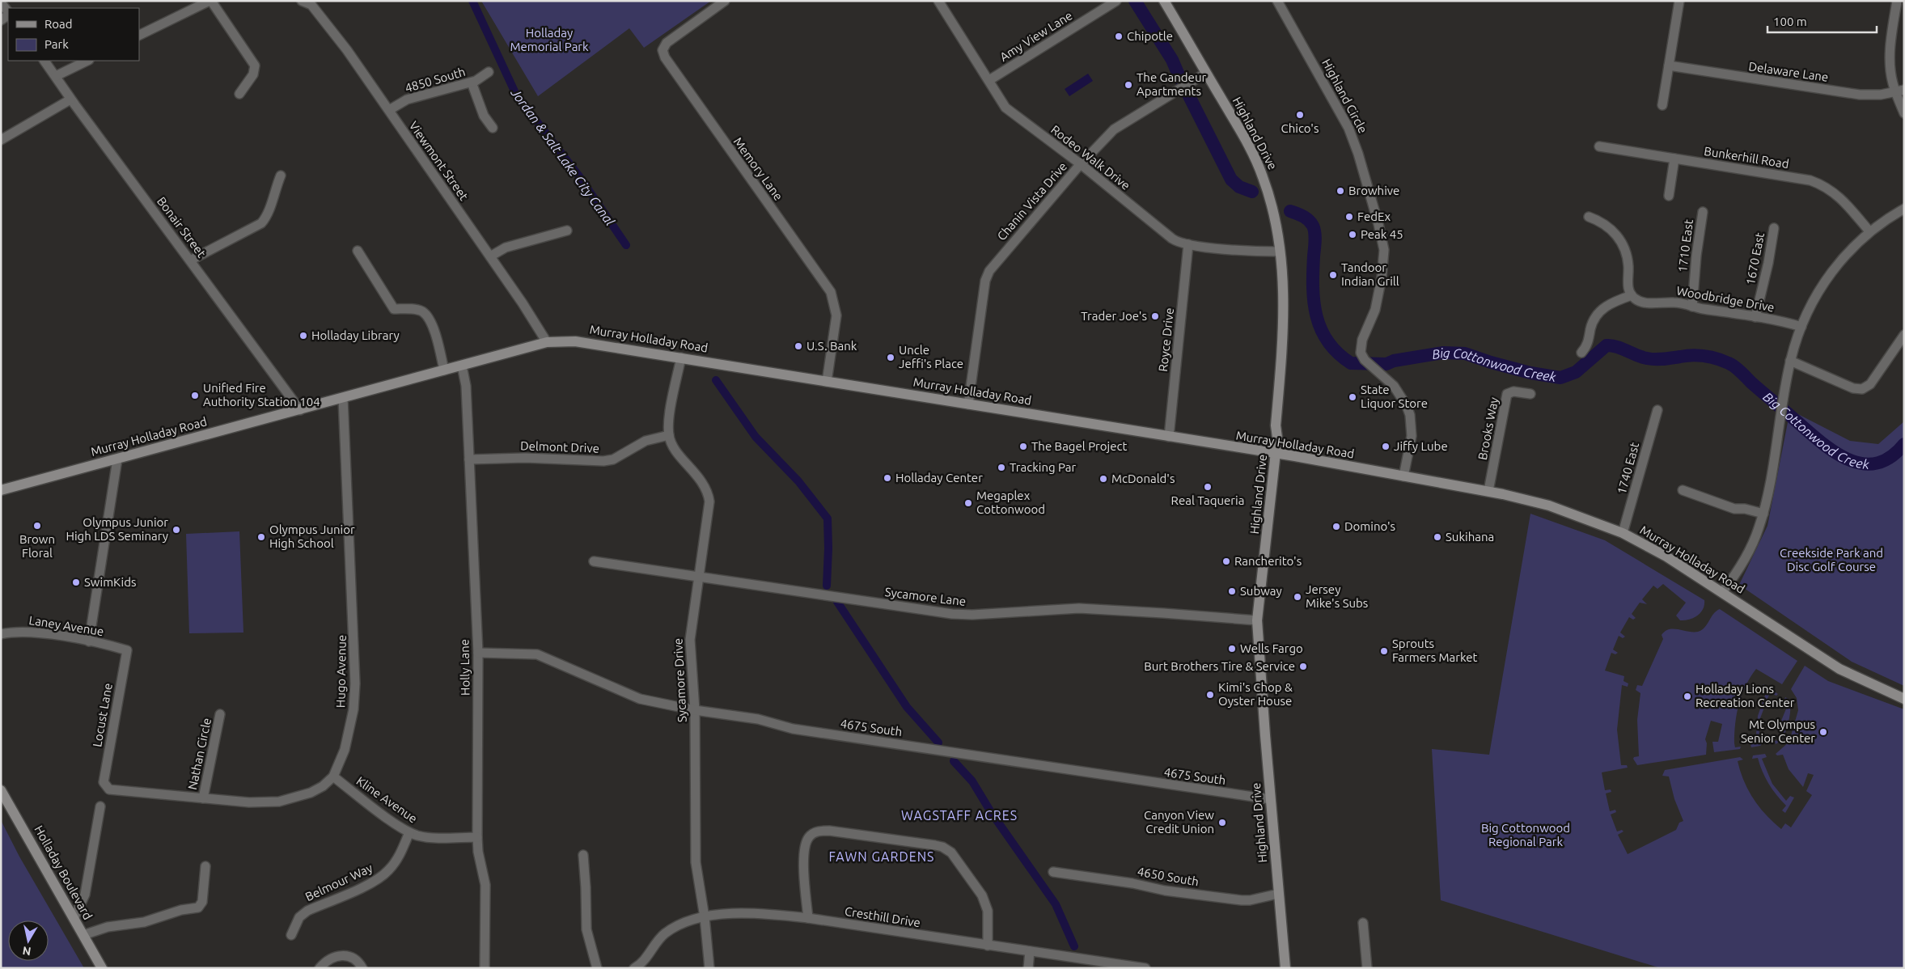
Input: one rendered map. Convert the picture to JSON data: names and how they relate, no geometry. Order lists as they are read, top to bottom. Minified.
{"streets":{"main road":["Highland Drive","Murray Holladay Road","Holladay Boulevard"],"street":["Amy View Lane","Delaware Lane","4850 South","Highland Circle","Rodeo Walk Drive","Bunkerhill Road","Viewmont Street","Memory Lane","Chanin Vista Drive","Bonair Street","1710 East","1670 East","Woodbridge Drive","Royce Drive","Brooks Way","Delmont Drive","1740 East","Sycamore Lane","Laney Avenue","Holly Lane","Hugo Avenue","Sycamore Drive","Locust Lane","4675 South","Nathan Circle","Kline Avenue","4650 South","Belmour Way","Cresthill Drive"]},"crossings":[["Amy View Lane","Rodeo Walk Drive"],["4850 South","Viewmont Street"],["Highland Circle","Murray Holladay Road"],["Highland Drive","Rodeo Walk Drive"],["Highland Drive","Chanin Vista Drive"],["Highland Drive","Murray Holladay Road"],["Highland Drive","Sycamore Lane"],["Highland Drive","4675 South"],["Highland Drive","4650 South"],["Rodeo Walk Drive","Chanin Vista Drive"],["Rodeo Walk Drive","Royce Drive"],["Viewmont Street","Murray Holladay Road"],["Memory Lane","Murray Holladay Road"],["Chanin Vista Drive","Murray Holladay Road"],["Bonair Street","Murray Holladay Road"],["1710 East","Woodbridge Drive"],["1670 East","Woodbridge Drive"],["Murray Holladay Road","Royce Drive"],["Murray Holladay Road","Brooks Way"],["Murray Holladay Road","1740 East"],["Murray Holladay Road","Holly Lane"],["Murray Holladay Road","Hugo Avenue"],["Delmont Drive","Holly Lane"],["Delmont Drive","Sycamore Drive"],["Sycamore Lane","Sycamore Drive"],["Laney Avenue","Locust Lane"],["Holly Lane","4675 South"],["Holly Lane","Kline Avenue"],["Hugo Avenue","Kline Avenue"],["Sycamore Drive","4675 South"],["Sycamore Drive","Cresthill Drive"],["Locust Lane","Nathan Circle"],["Kline Avenue","Belmour Way"]],"districts":["WAGSTAFF ACRES","FAWN GARDENS"],"water":["Jordan & Salt Lake City Canal","Big Cottonwood Creek"],"parks":["Holladay Memorial Park","Creekside Park and Disc Golf Course","Big Cottonwood Regional Park"],"places":["Chipotle","The Gandeur Apartments","Chico's","Browhive","FedEx","Peak 45","Tandoor Indian Grill","Trader Joe's","Holladay Library","U.S. Bank","Uncle Jeffi's Place","Unified Fire Authority Station 104","State Liquor Store","The Bagel Project","Jiffy Lube","Tracking Par","Holladay Center","McDonald's","Real Taqueria","Megaplex Cottonwood","Brown Floral","Domino's","Olympus Junior High LDS Seminary","Olympus Junior High School","Sukihana","Rancherito's","SwimKids","Subway","Jersey Mike's Subs","Wells Fargo","Sprouts Farmers Market","Burt Brothers Tire & Service","Kimi's Chop & Oyster House","Holladay Lions Recreation Center","Mt Olympus Senior Center","Canyon View Credit Union"],"legend":["Road","Park"],"scale_bar":"100 m","north":"bottom"}
